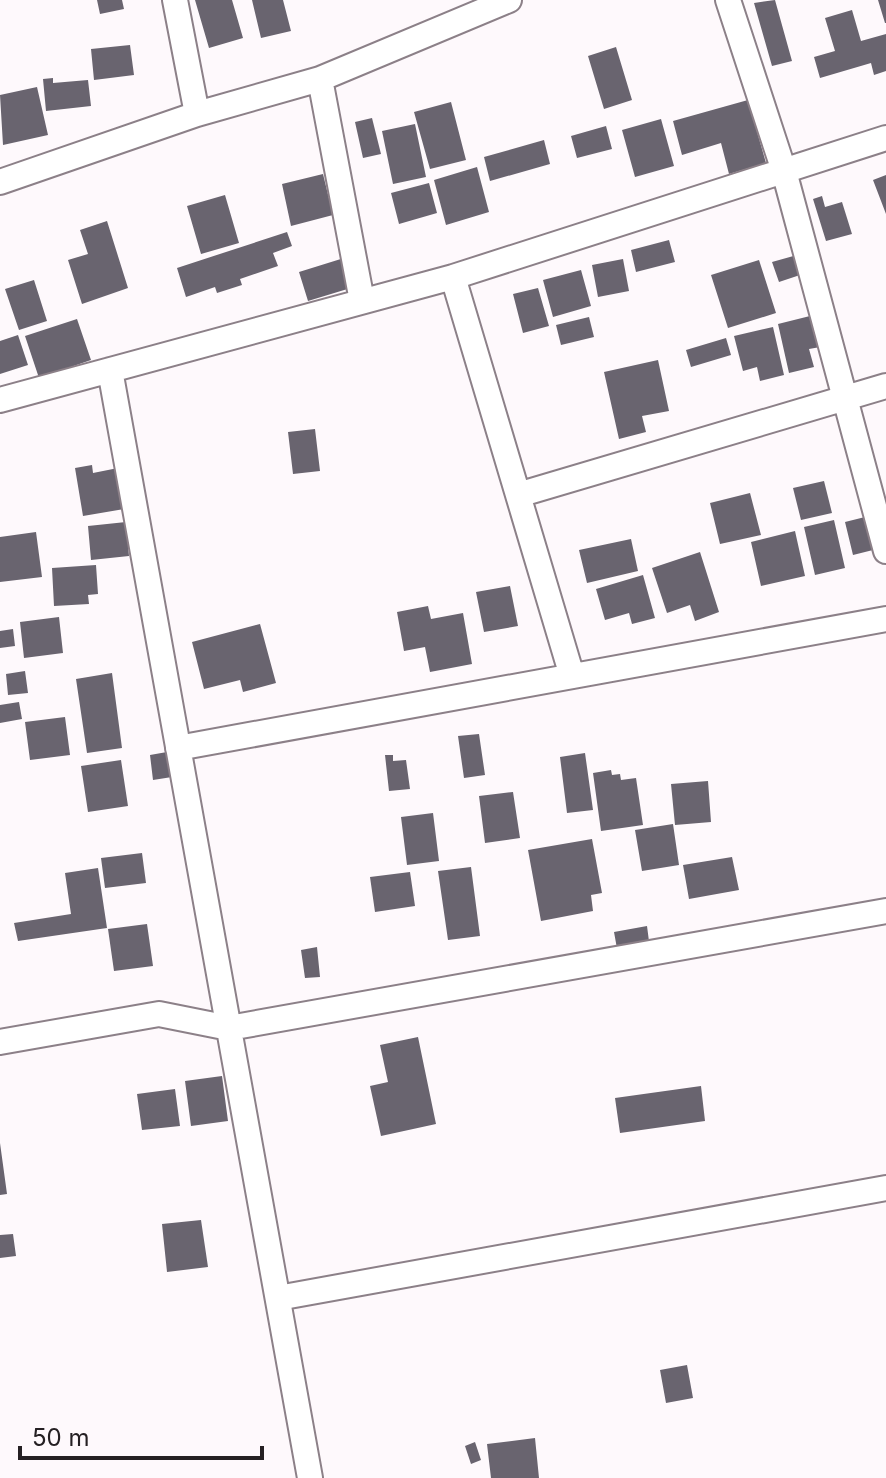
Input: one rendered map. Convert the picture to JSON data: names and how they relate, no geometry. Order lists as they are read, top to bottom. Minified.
{"scale_bar":"50 m"}
